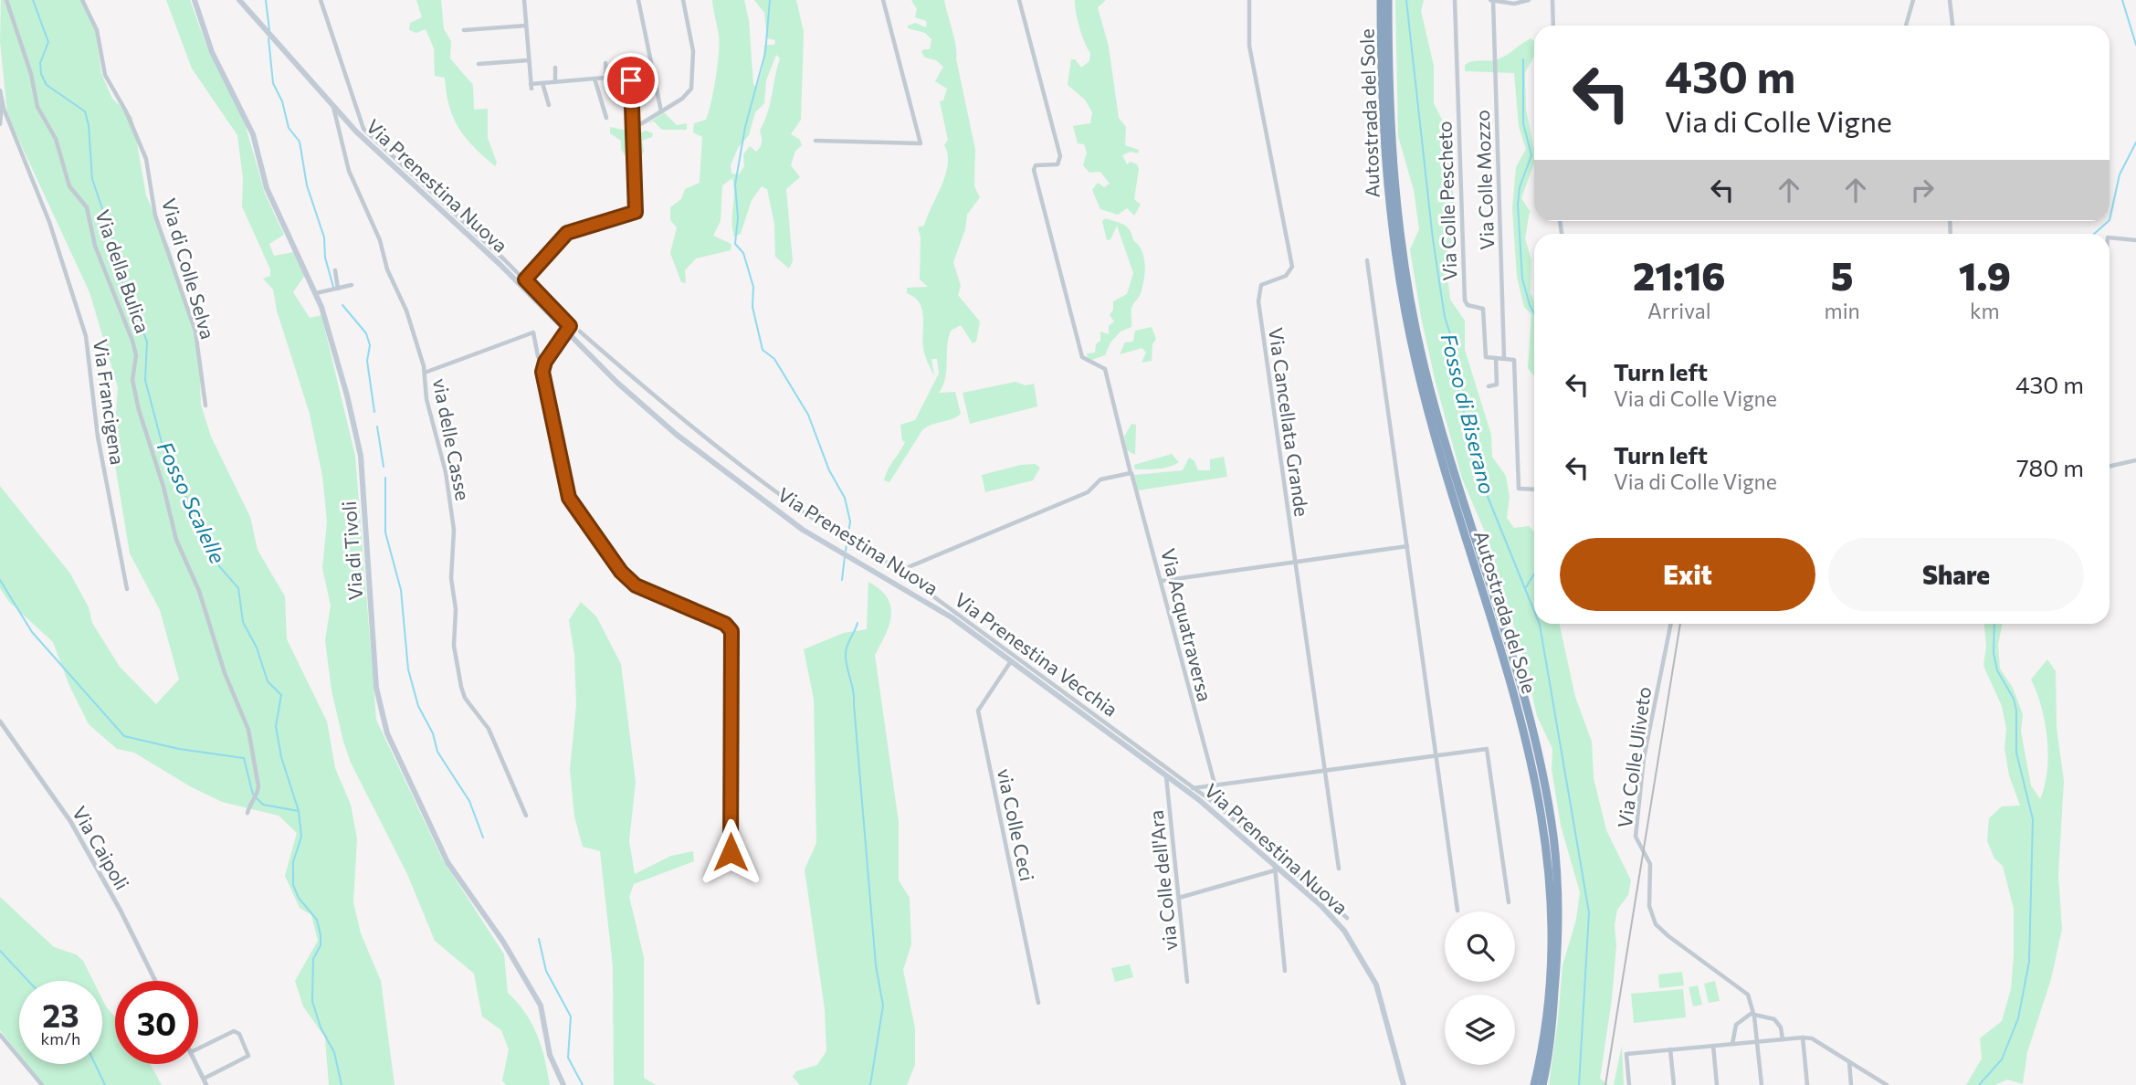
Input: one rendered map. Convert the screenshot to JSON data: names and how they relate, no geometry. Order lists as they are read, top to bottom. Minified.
{"streets":{"highway":["Autostrada del Sole"],"main road":["Via Prenestina Nuova","Via di Tivoli"],"street":["Via Colle Mozzo","Via Colle Pescheto","Via di Colle Selva","Via della Bulica","Via Francigena","Via Cancellata Grande","via delle Casse","Via Acquatraversa","Via Prenestina Vecchia","Via Colle Uliveto","via Colle Ceci","Via Caipoli","via Colle dell'Ara"]},"crossings":[["Via Prenestina Nuova","via delle Casse"],["Via Prenestina Nuova","Via Prenestina Vecchia"],["Via Prenestina Nuova","via Colle Ceci"],["Via Prenestina Nuova","via Colle dell'Ara"]],"water":["Fosso di Biserano","Fosso Scalelle"],"page":{"turn":["430 m","Via di Colle Vigne"],"eta":["21:16","Arrival","5","min","1.9","km"],"list":[{"name":"Turn left","note":"Via di Colle Vigne","value":"430 m"},{"name":"Turn left","note":"Via di Colle Vigne","value":"780 m"}],"buttons":["Exit","Share"],"speed":"23 km/h","limit":"30"}}
